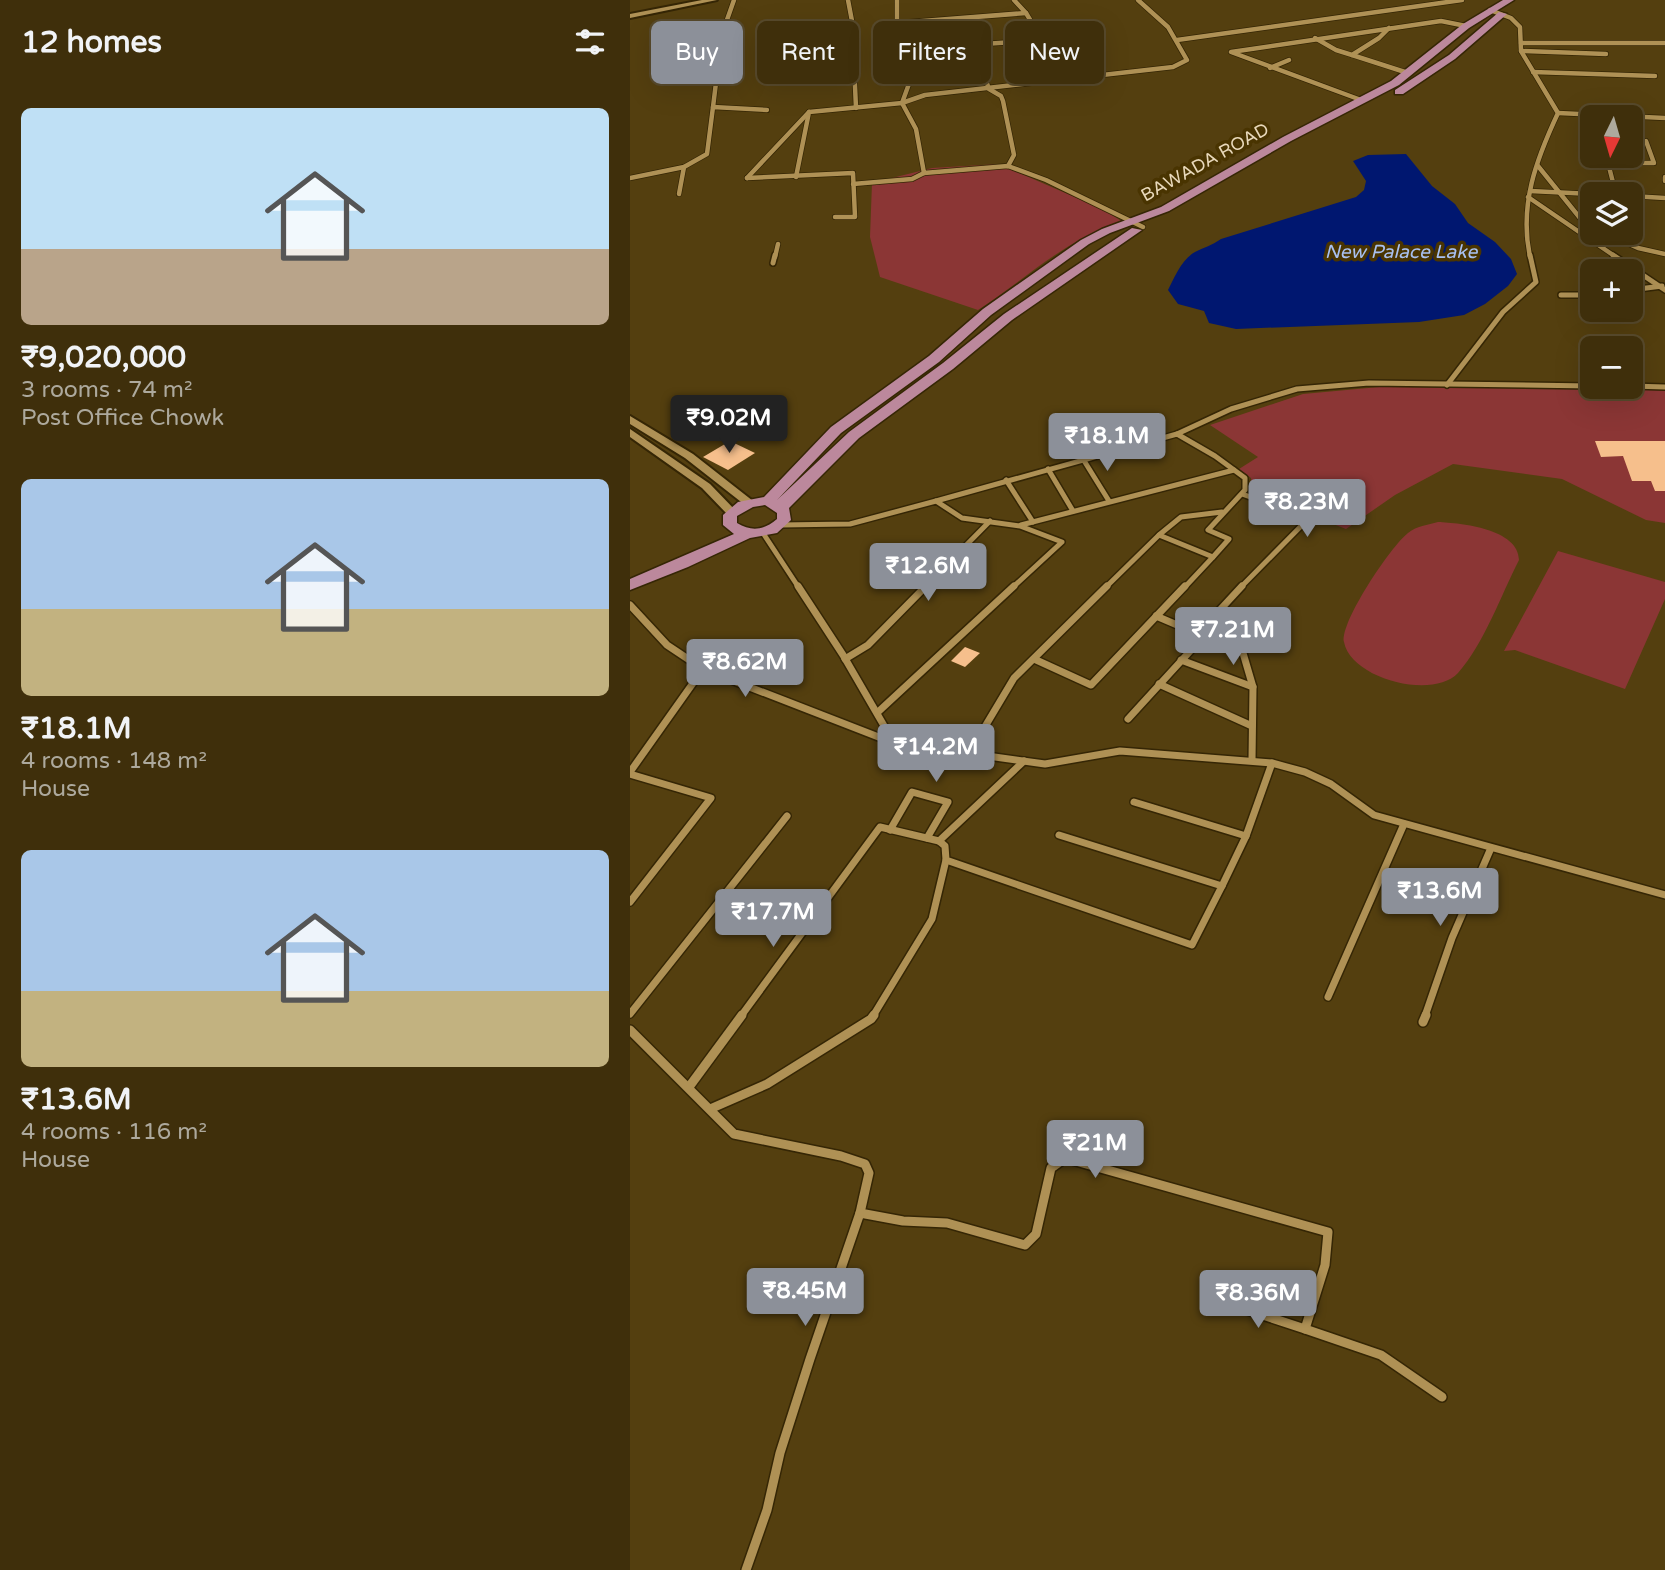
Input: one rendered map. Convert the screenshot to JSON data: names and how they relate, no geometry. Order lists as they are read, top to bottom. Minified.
{"streets":{"main road":["BAWADA ROAD"]},"water":["New Palace Lake"],"north":"bottom","page":{"heading":"12 homes","chip":["Buy","Rent","Filters","New"],"list":[{"name":"₹9,020,000","note":"3 rooms · 74 m² · Post Office Chowk"},{"name":"₹18.1M","note":"4 rooms · 148 m² · House"},{"name":"₹13.6M","note":"4 rooms · 116 m² · House"}],"map_buttons":["+","−"],"price":["₹9.02M","₹18.1M","₹8.23M","₹12.6M","₹7.21M","₹8.62M","₹14.2M","₹13.6M","₹17.7M","₹21M","₹8.45M","₹8.36M"]}}
